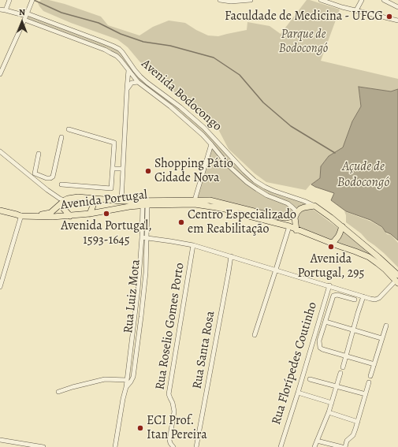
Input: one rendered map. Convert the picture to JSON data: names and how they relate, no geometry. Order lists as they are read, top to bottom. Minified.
{"streets":{"main road":["Avenida Portugal"],"street":["Avenida Bodocongo","Rua Luiz Mota","Rua Roselio Gomes Porto","Rua Santa Rosa","Rua Florípedes Coutinho"]},"crossings":[["Avenida Bodocongo","Avenida Portugal"],["Avenida Portugal","Rua Luiz Mota"]],"water":["Açude de Bodocongó"],"parks":["Parque de Bodocongó"],"places":["Faculdade de Medicina - UFCG","Shopping Pátio Cidade Nova","Avenida Portugal, 1593-1645","Centro Especializado em Reabilitação","Avenida Portugal, 295","ECI Prof. Itan Pereira"],"north":"top"}
